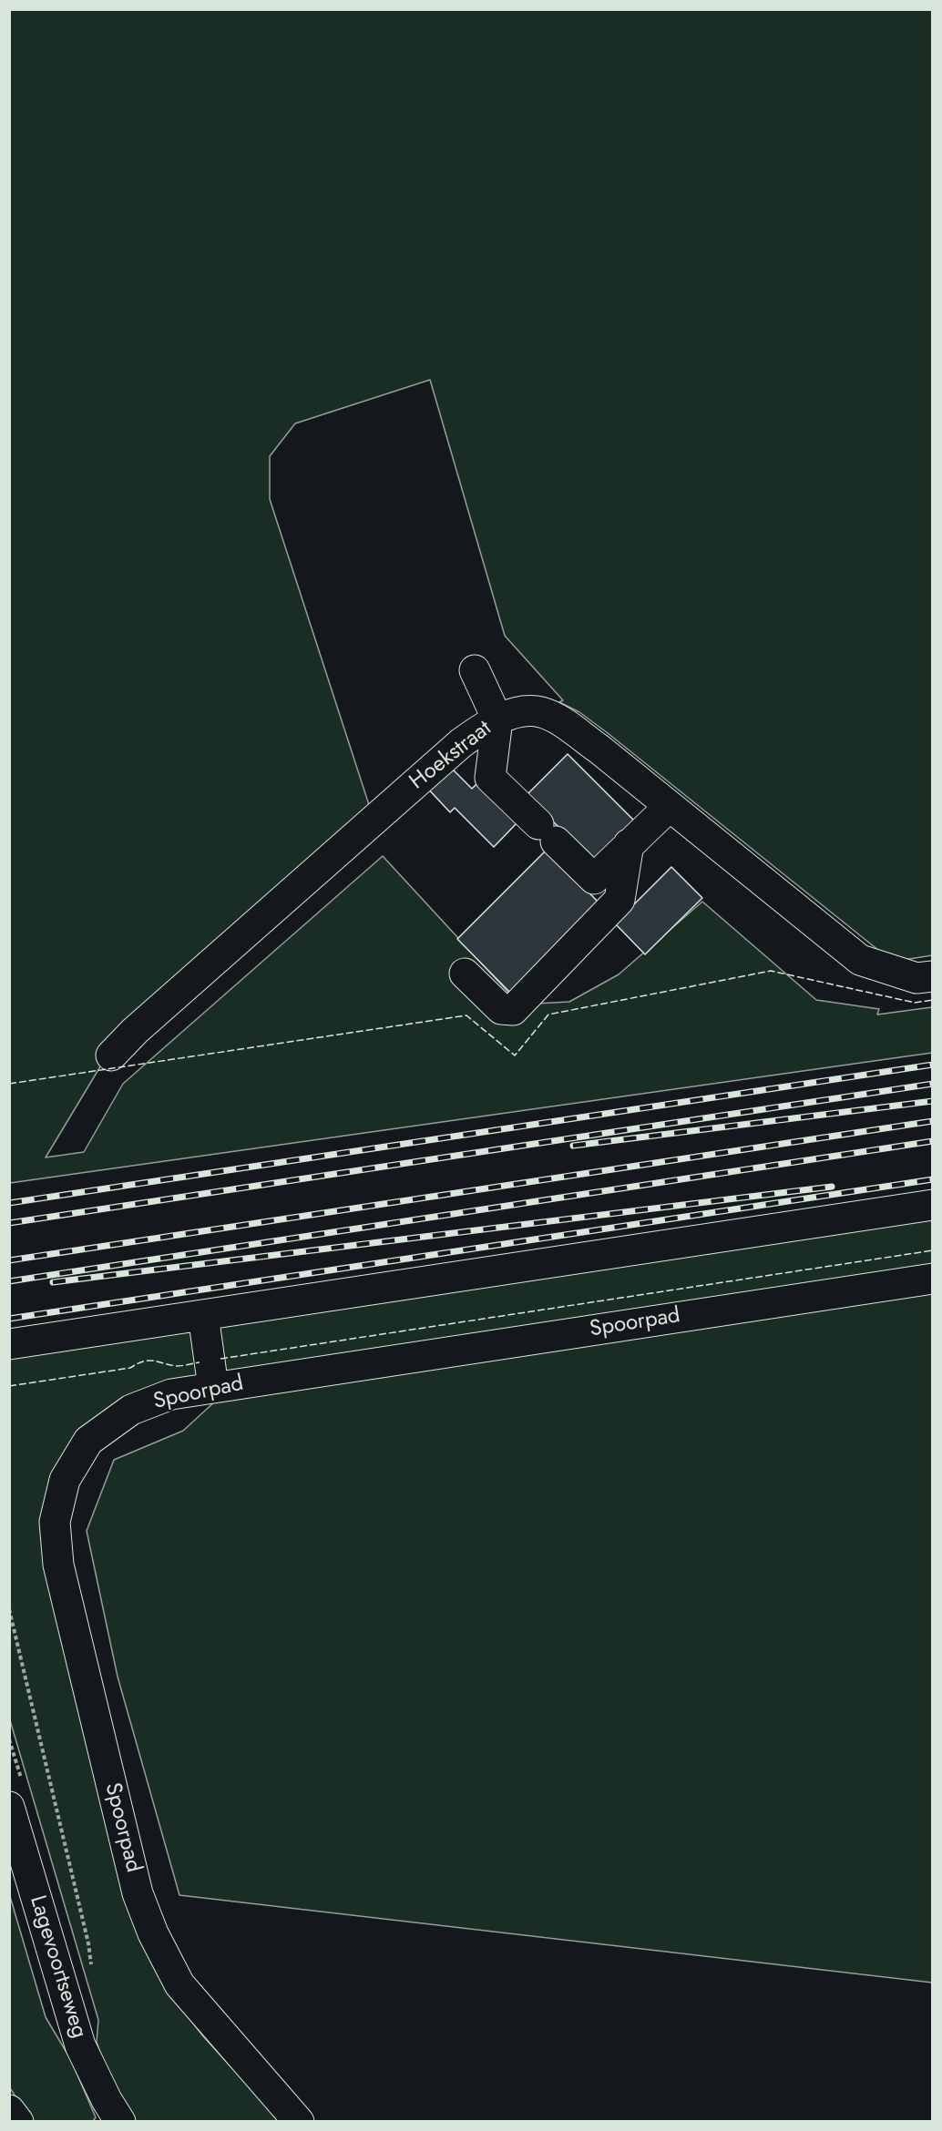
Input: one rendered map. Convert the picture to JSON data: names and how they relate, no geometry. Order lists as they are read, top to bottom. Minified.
{"streets":{"street":["Hoekstraat","Spoorpad","Lagevoortseweg"]}}
